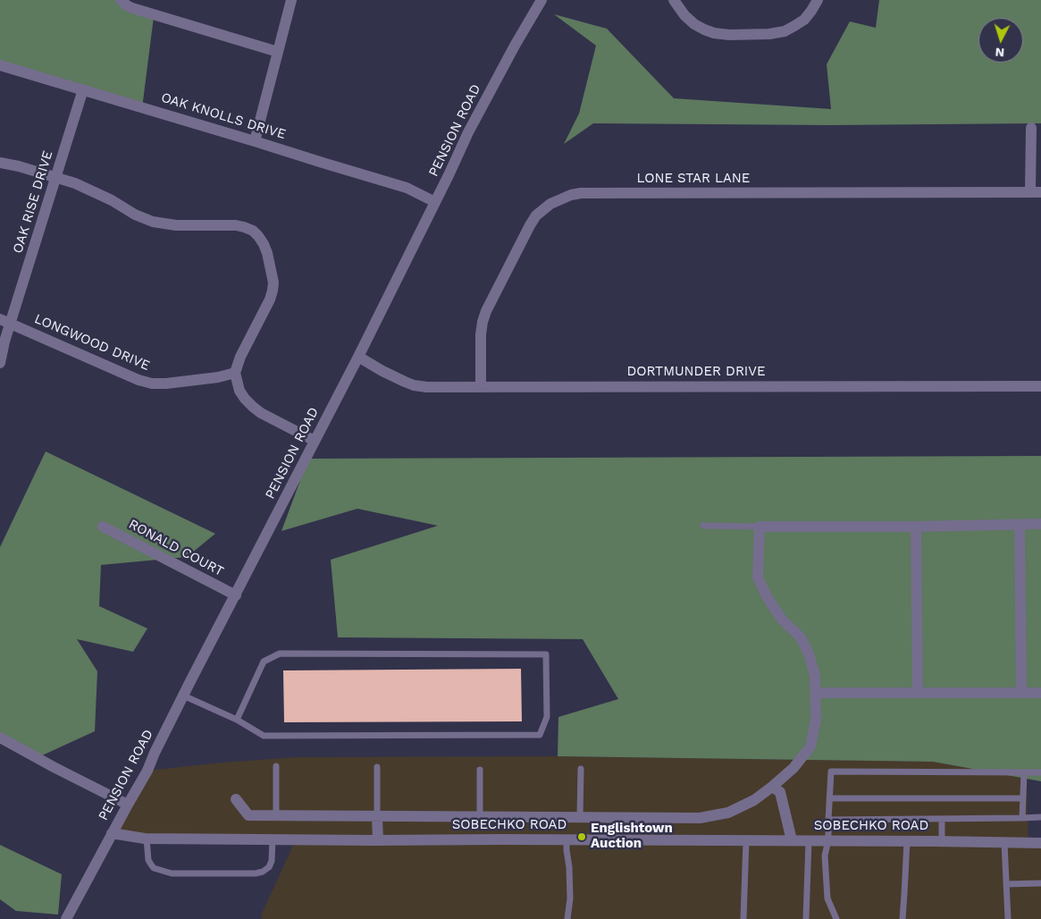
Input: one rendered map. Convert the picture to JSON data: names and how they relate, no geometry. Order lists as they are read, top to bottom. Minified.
{"streets":{"street":["OAK KNOLLS DRIVE","PENSION ROAD","LONE STAR LANE","OAK RISE DRIVE","LONGWOOD DRIVE","DORTMUNDER DRIVE","RONALD COURT","SOBECHKO ROAD"]},"crossings":[["OAK KNOLLS DRIVE","PENSION ROAD"],["OAK KNOLLS DRIVE","OAK RISE DRIVE"],["PENSION ROAD","DORTMUNDER DRIVE"],["PENSION ROAD","RONALD COURT"],["PENSION ROAD","SOBECHKO ROAD"],["LONE STAR LANE","DORTMUNDER DRIVE"],["OAK RISE DRIVE","LONGWOOD DRIVE"]],"places":["Englishtown Auction"],"north":"bottom"}
